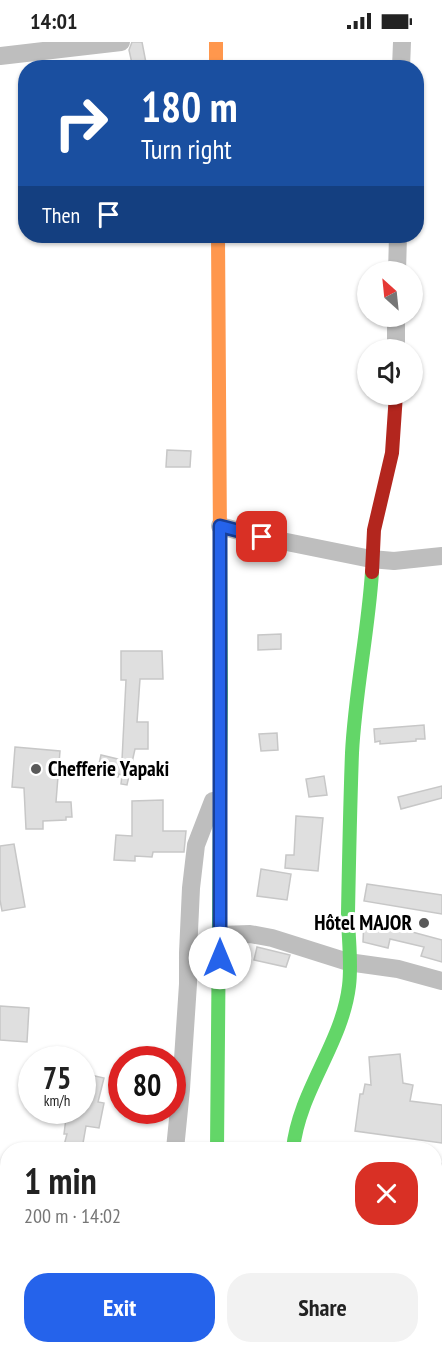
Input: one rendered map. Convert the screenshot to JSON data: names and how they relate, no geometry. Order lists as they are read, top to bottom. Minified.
{"places":["Chefferie Yapaki","Hôtel MAJOR"],"north":"top left","page":{"status":"14:01","turn":["180 m","Turn right"],"then":"Then","speed":"75 km/h","limit":"80","heading":["1 min","200 m · 14:02"],"buttons":["Exit","Share"]}}
